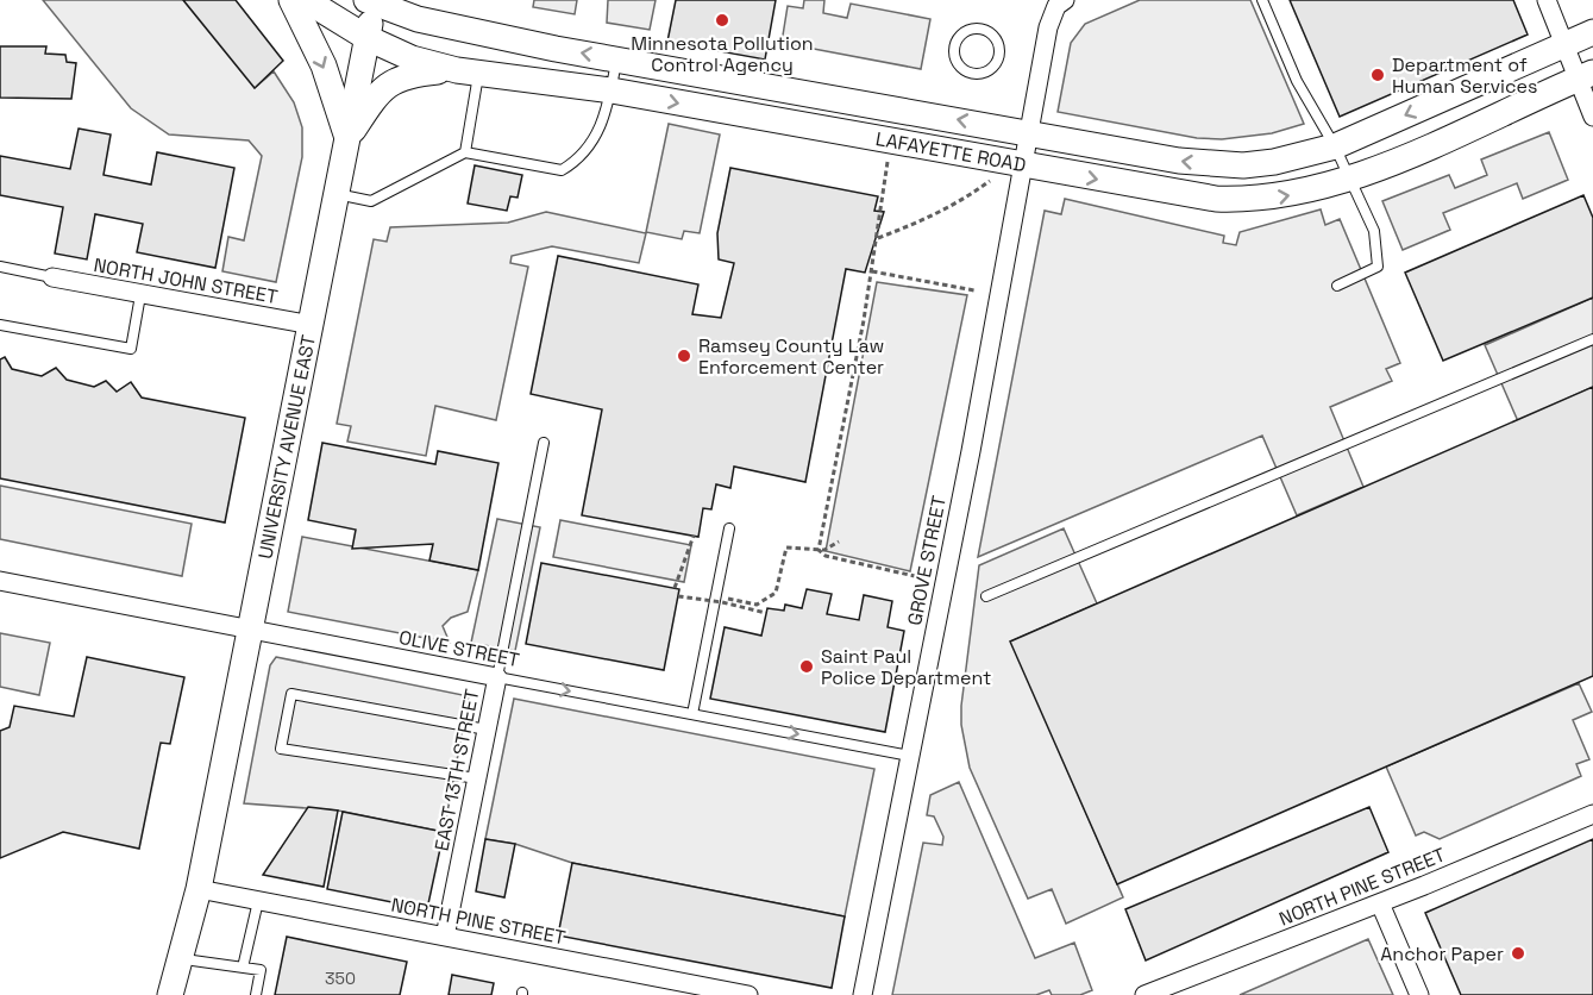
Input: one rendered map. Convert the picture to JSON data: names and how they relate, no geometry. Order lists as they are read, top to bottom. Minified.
{"streets":{"main road":["LAFAYETTE ROAD","UNIVERSITY AVENUE EAST"],"street":["NORTH JOHN STREET","GROVE STREET","OLIVE STREET","EAST 13TH STREET","NORTH PINE STREET"]},"crossings":[["LAFAYETTE ROAD","UNIVERSITY AVENUE EAST"],["LAFAYETTE ROAD","GROVE STREET"],["NORTH JOHN STREET","UNIVERSITY AVENUE EAST"],["UNIVERSITY AVENUE EAST","OLIVE STREET"],["UNIVERSITY AVENUE EAST","NORTH PINE STREET"],["GROVE STREET","OLIVE STREET"],["OLIVE STREET","EAST 13TH STREET"],["EAST 13TH STREET","NORTH PINE STREET"]],"one_way":["OLIVE STREET"],"places":["Minnesota Pollution Control Agency","Department of Human Services","Ramsey County Law Enforcement Center","Saint Paul Police Department","Anchor Paper"],"house_numbers":["350"]}
